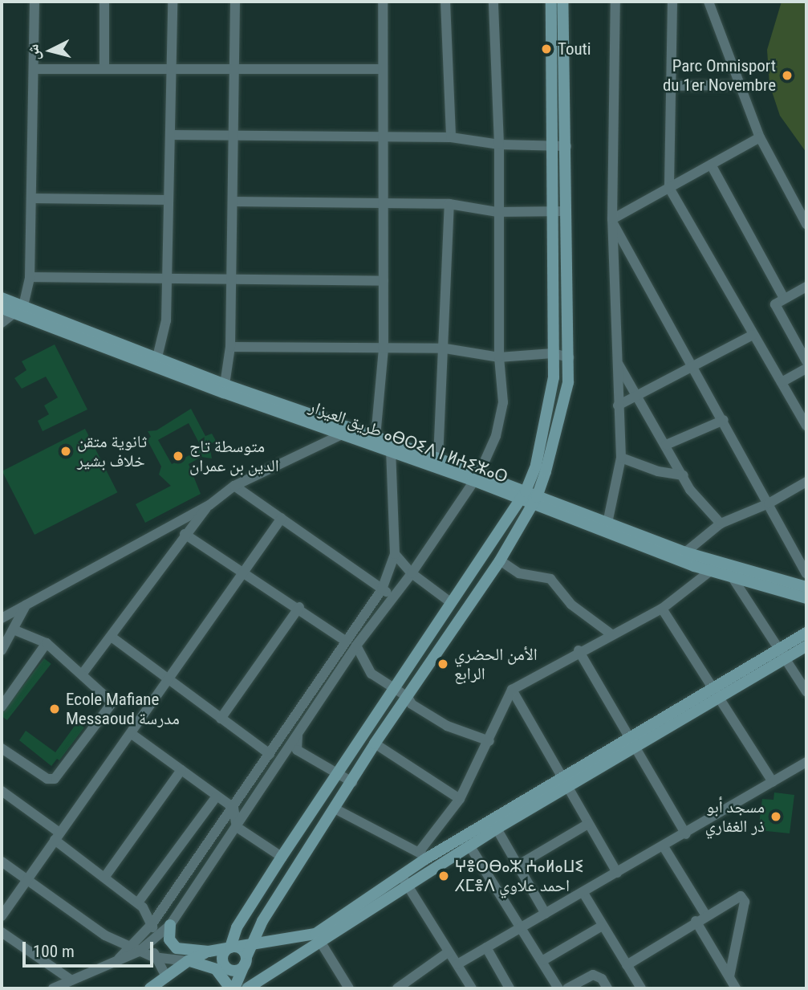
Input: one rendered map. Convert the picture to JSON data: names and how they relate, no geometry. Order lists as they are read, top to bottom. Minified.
{"streets":{"main road":["طريق العيزار ⴰⴱⵔⵉⴷ ⵏ ⵍⵄⵉⵣⴰⵔ"]},"places":["Touti","Parc Omnisport du 1er Novembre","ثانوية متقن خلاف بشير","متوسطة تاج الدين بن عمران","الأمن الحضري الرابع","Ecole Mafiane Messaoud مدرسة","مسجد أبو ذر الغفاري","ⵖⴻⵔⴱⴰⵣ ⵄⴰⵍⴰⵡⵉ ⵃⵎⴻⴷ احمد علاوي"],"scale_bar":"100 m","north":"left"}
